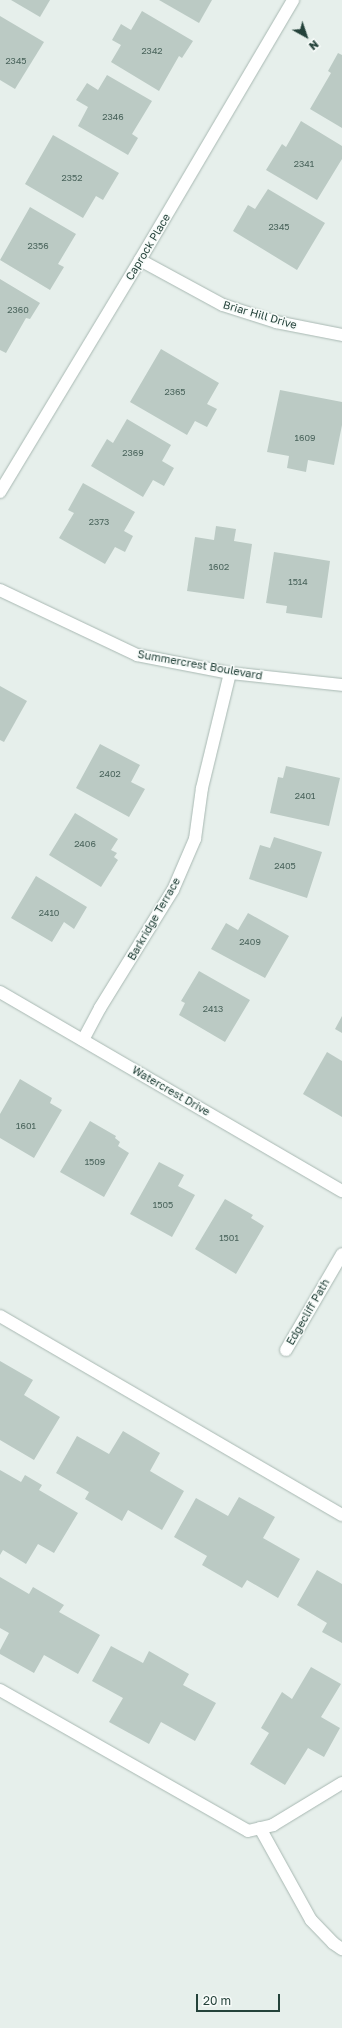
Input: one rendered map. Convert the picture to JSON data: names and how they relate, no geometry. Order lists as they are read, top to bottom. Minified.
{"streets":{"street":["Caprock Place","Briar Hill Drive","Summercrest Boulevard","Barkridge Terrace","Watercrest Drive","Edgecliff Path"]},"crossings":[["Caprock Place","Briar Hill Drive"],["Summercrest Boulevard","Barkridge Terrace"],["Barkridge Terrace","Watercrest Drive"]],"house_numbers":["2342","2345","2346","2341","2352","2345","2356","2360","2365","1609","2369","2373","1602","1514","2402","2401","2406","2405","2410","2409","2413","1601","1509","1505","1501"],"scale_bar":"20 m","north":"bottom right"}
